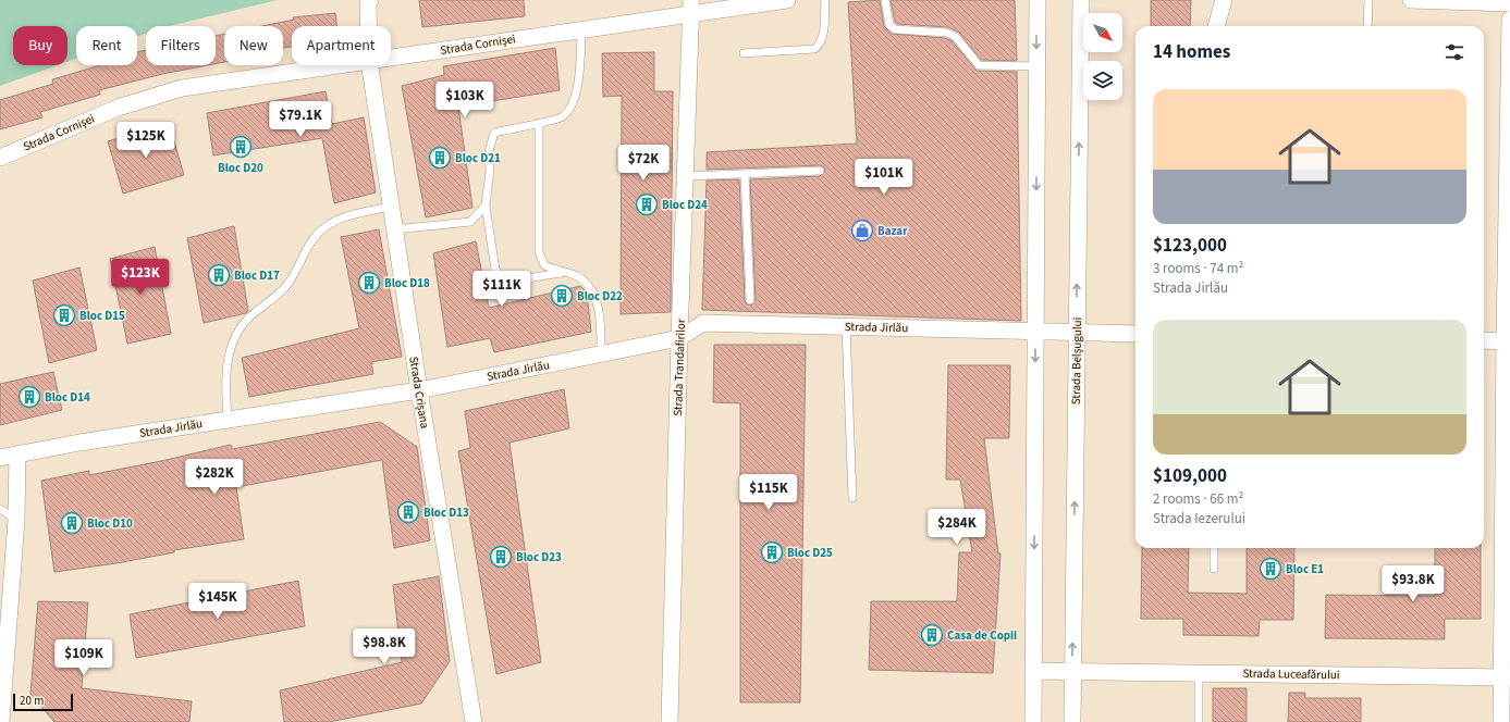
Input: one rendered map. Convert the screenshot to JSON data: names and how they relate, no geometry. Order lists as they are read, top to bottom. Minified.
{"streets":{"street":["Strada Cornișei","Strada Jirlău","Strada Belșugului","Strada Trandafirilor","Strada Crișana","Strada Luceafărului"]},"crossings":[["Strada Cornișei","Strada Trandafirilor"],["Strada Jirlău","Strada Belșugului"],["Strada Jirlău","Strada Trandafirilor"],["Strada Jirlău","Strada Crișana"],["Strada Belșugului","Strada Luceafărului"]],"places":{"building":["Bloc D20","Bloc D21","Bloc D24","Bloc D17","Bloc D18","Bloc D22","Bloc D15","Bloc D14","Bloc D13","Bloc D10","Bloc D25","Bloc D23","Bloc E1","Casa de Copii"],"shop":["Bazar"]},"scale_bar":"20 m","north":"bottom right","page":{"chip":["Buy","Rent","Filters","New","Apartment"],"heading":"14 homes","list":[{"name":"$123,000","note":"3 rooms · 74 m² · Strada Jirlău"},{"name":"$109,000","note":"2 rooms · 66 m² · Strada Iezerului"}],"price":["$103K","$79.1K","$125K","$72K","$101K","$123K","$111K","$282K","$115K","$284K","$93.8K","$145K","$98.8K","$109K"],"scale":"20 m"}}
